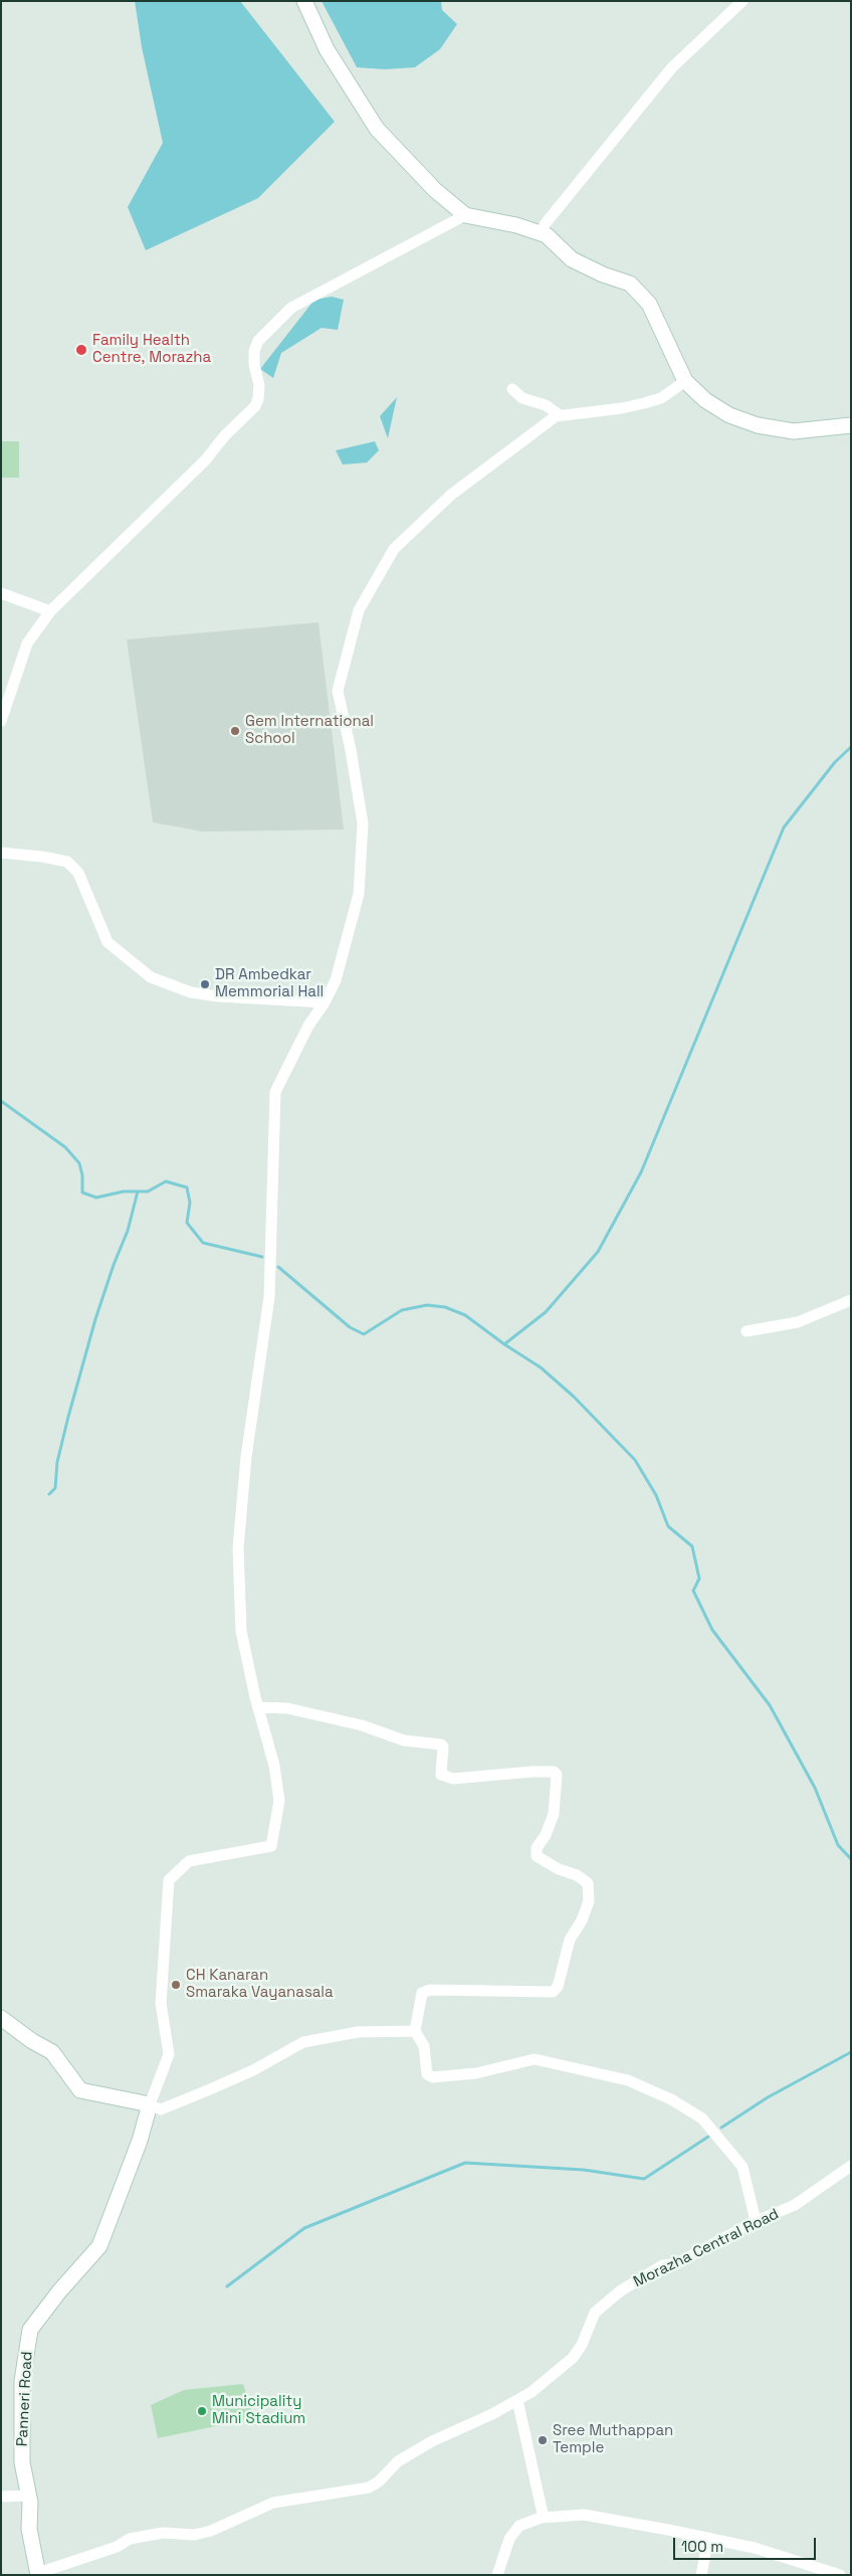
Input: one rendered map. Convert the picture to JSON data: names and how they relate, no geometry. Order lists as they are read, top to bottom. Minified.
{"streets":{"main road":["Panneri Road"],"street":["Morazha Central Road"]},"crossings":[["Morazha Central Road","Panneri Road"]],"places":["Family Health Centre, Morazha","Gem International School","DR Ambedkar Memmorial Hall","CH Kanaran Smaraka Vayanasala","Municipality Mini Stadium","Sree Muthappan Temple"],"scale_bar":"100 m"}
